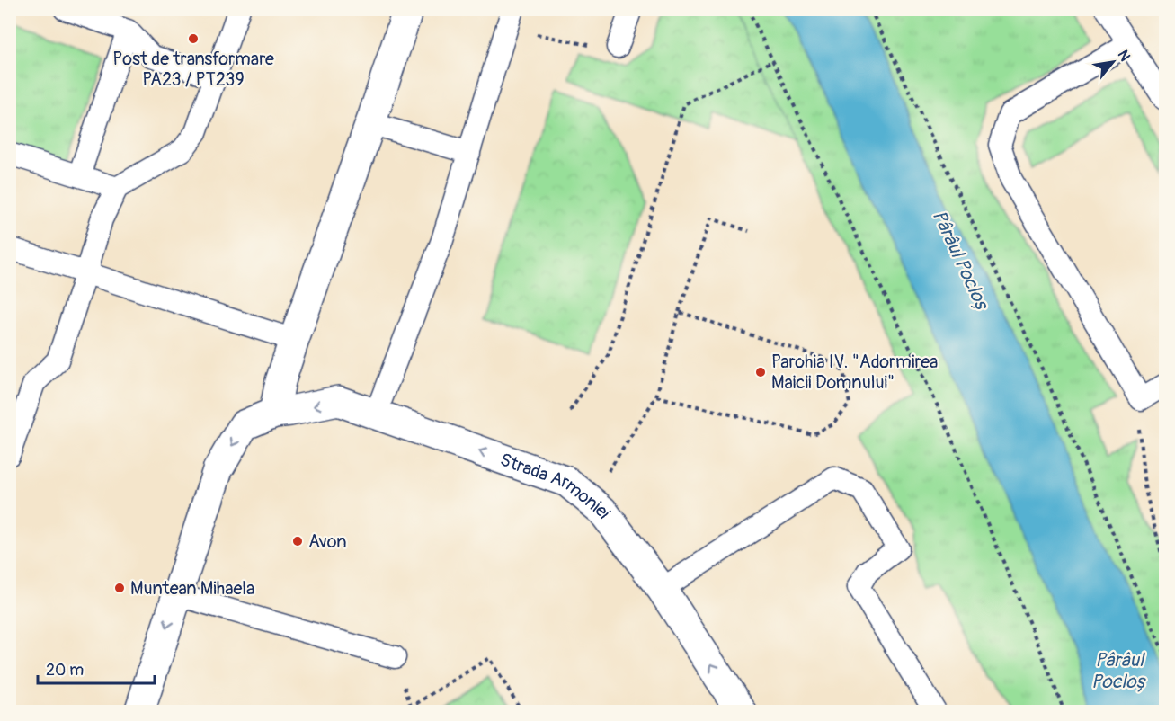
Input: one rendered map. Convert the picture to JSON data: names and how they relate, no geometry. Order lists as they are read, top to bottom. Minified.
{"streets":{"street":["Strada Armoniei"]},"water":["Pârâul Pocloș"],"places":["Post de transformare PA23 / PT239","Parohia IV. \"Adormirea Maicii Domnului\"","Avon","Muntean Mihaela"],"scale_bar":"20 m","north":"top right"}
